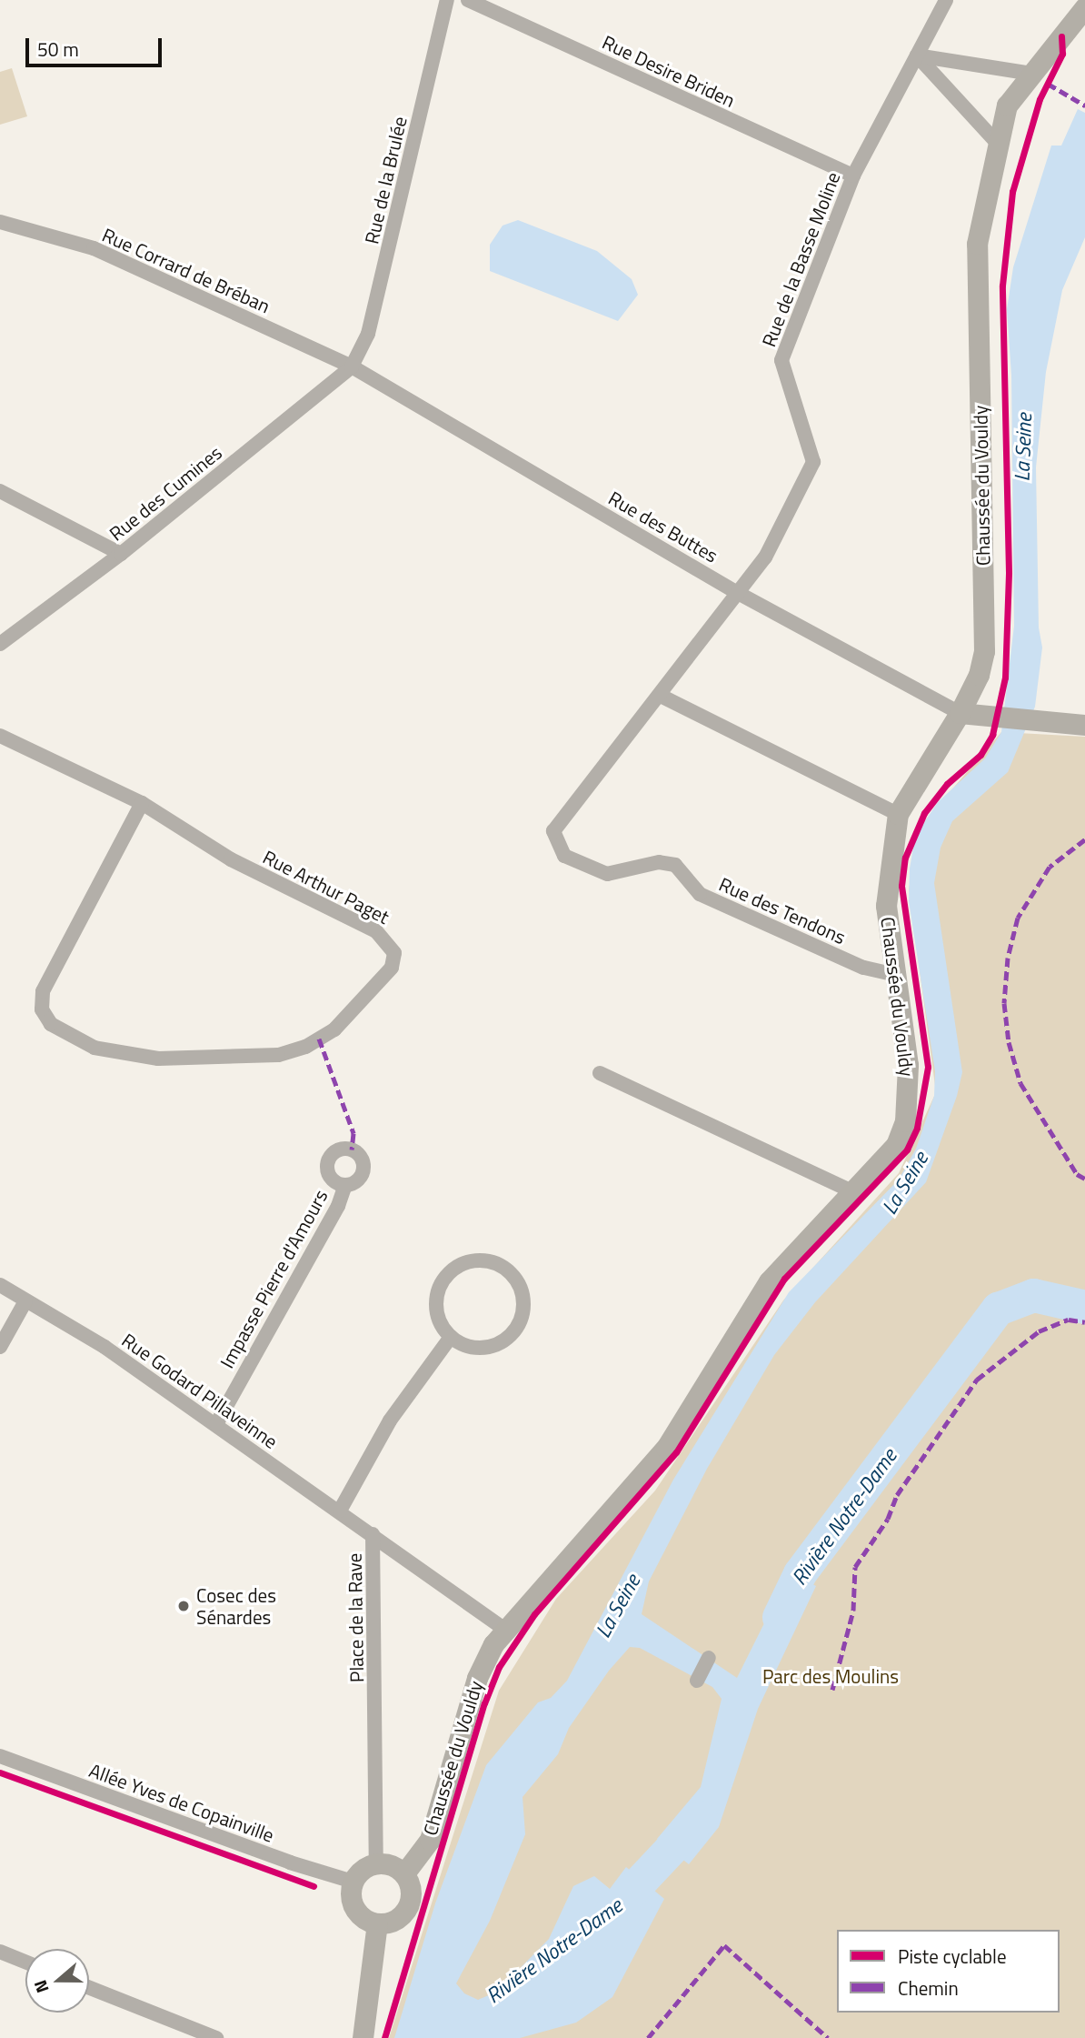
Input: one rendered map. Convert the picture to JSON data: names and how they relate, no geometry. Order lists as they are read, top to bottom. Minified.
{"streets":{"street":["Rue Desire Briden","Rue de la Brulée","Rue de la Basse Moline","Rue Corrard de Bréban","Chaussée du Vouldy","Rue des Cumines","Rue des Buttes","Rue Arthur Paget","Rue des Tendons","Impasse Pierre d'Amours","Rue Godard Pillaveinne","Place de la Rave","Allée Yves de Copainville"]},"crossings":[["Rue Desire Briden","Rue de la Basse Moline"],["Rue de la Brulée","Rue Corrard de Bréban"],["Rue de la Brulée","Rue des Cumines"],["Rue de la Brulée","Rue des Buttes"],["Rue de la Basse Moline","Rue des Buttes"],["Rue de la Basse Moline","Rue des Tendons"],["Rue Corrard de Bréban","Rue des Cumines"],["Rue Corrard de Bréban","Rue des Buttes"],["Chaussée du Vouldy","Rue des Buttes"],["Chaussée du Vouldy","Rue des Tendons"],["Chaussée du Vouldy","Place de la Rave"],["Chaussée du Vouldy","Allée Yves de Copainville"],["Rue des Cumines","Rue des Buttes"],["Impasse Pierre d'Amours","Rue Godard Pillaveinne"],["Rue Godard Pillaveinne","Place de la Rave"],["Place de la Rave","Allée Yves de Copainville"]],"water":["La Seine","Rivière Notre-Dame"],"parks":["Parc des Moulins"],"places":["Cosec des Sénardes"],"legend":["Piste cyclable","Chemin"],"scale_bar":"50 m","north":"left"}
